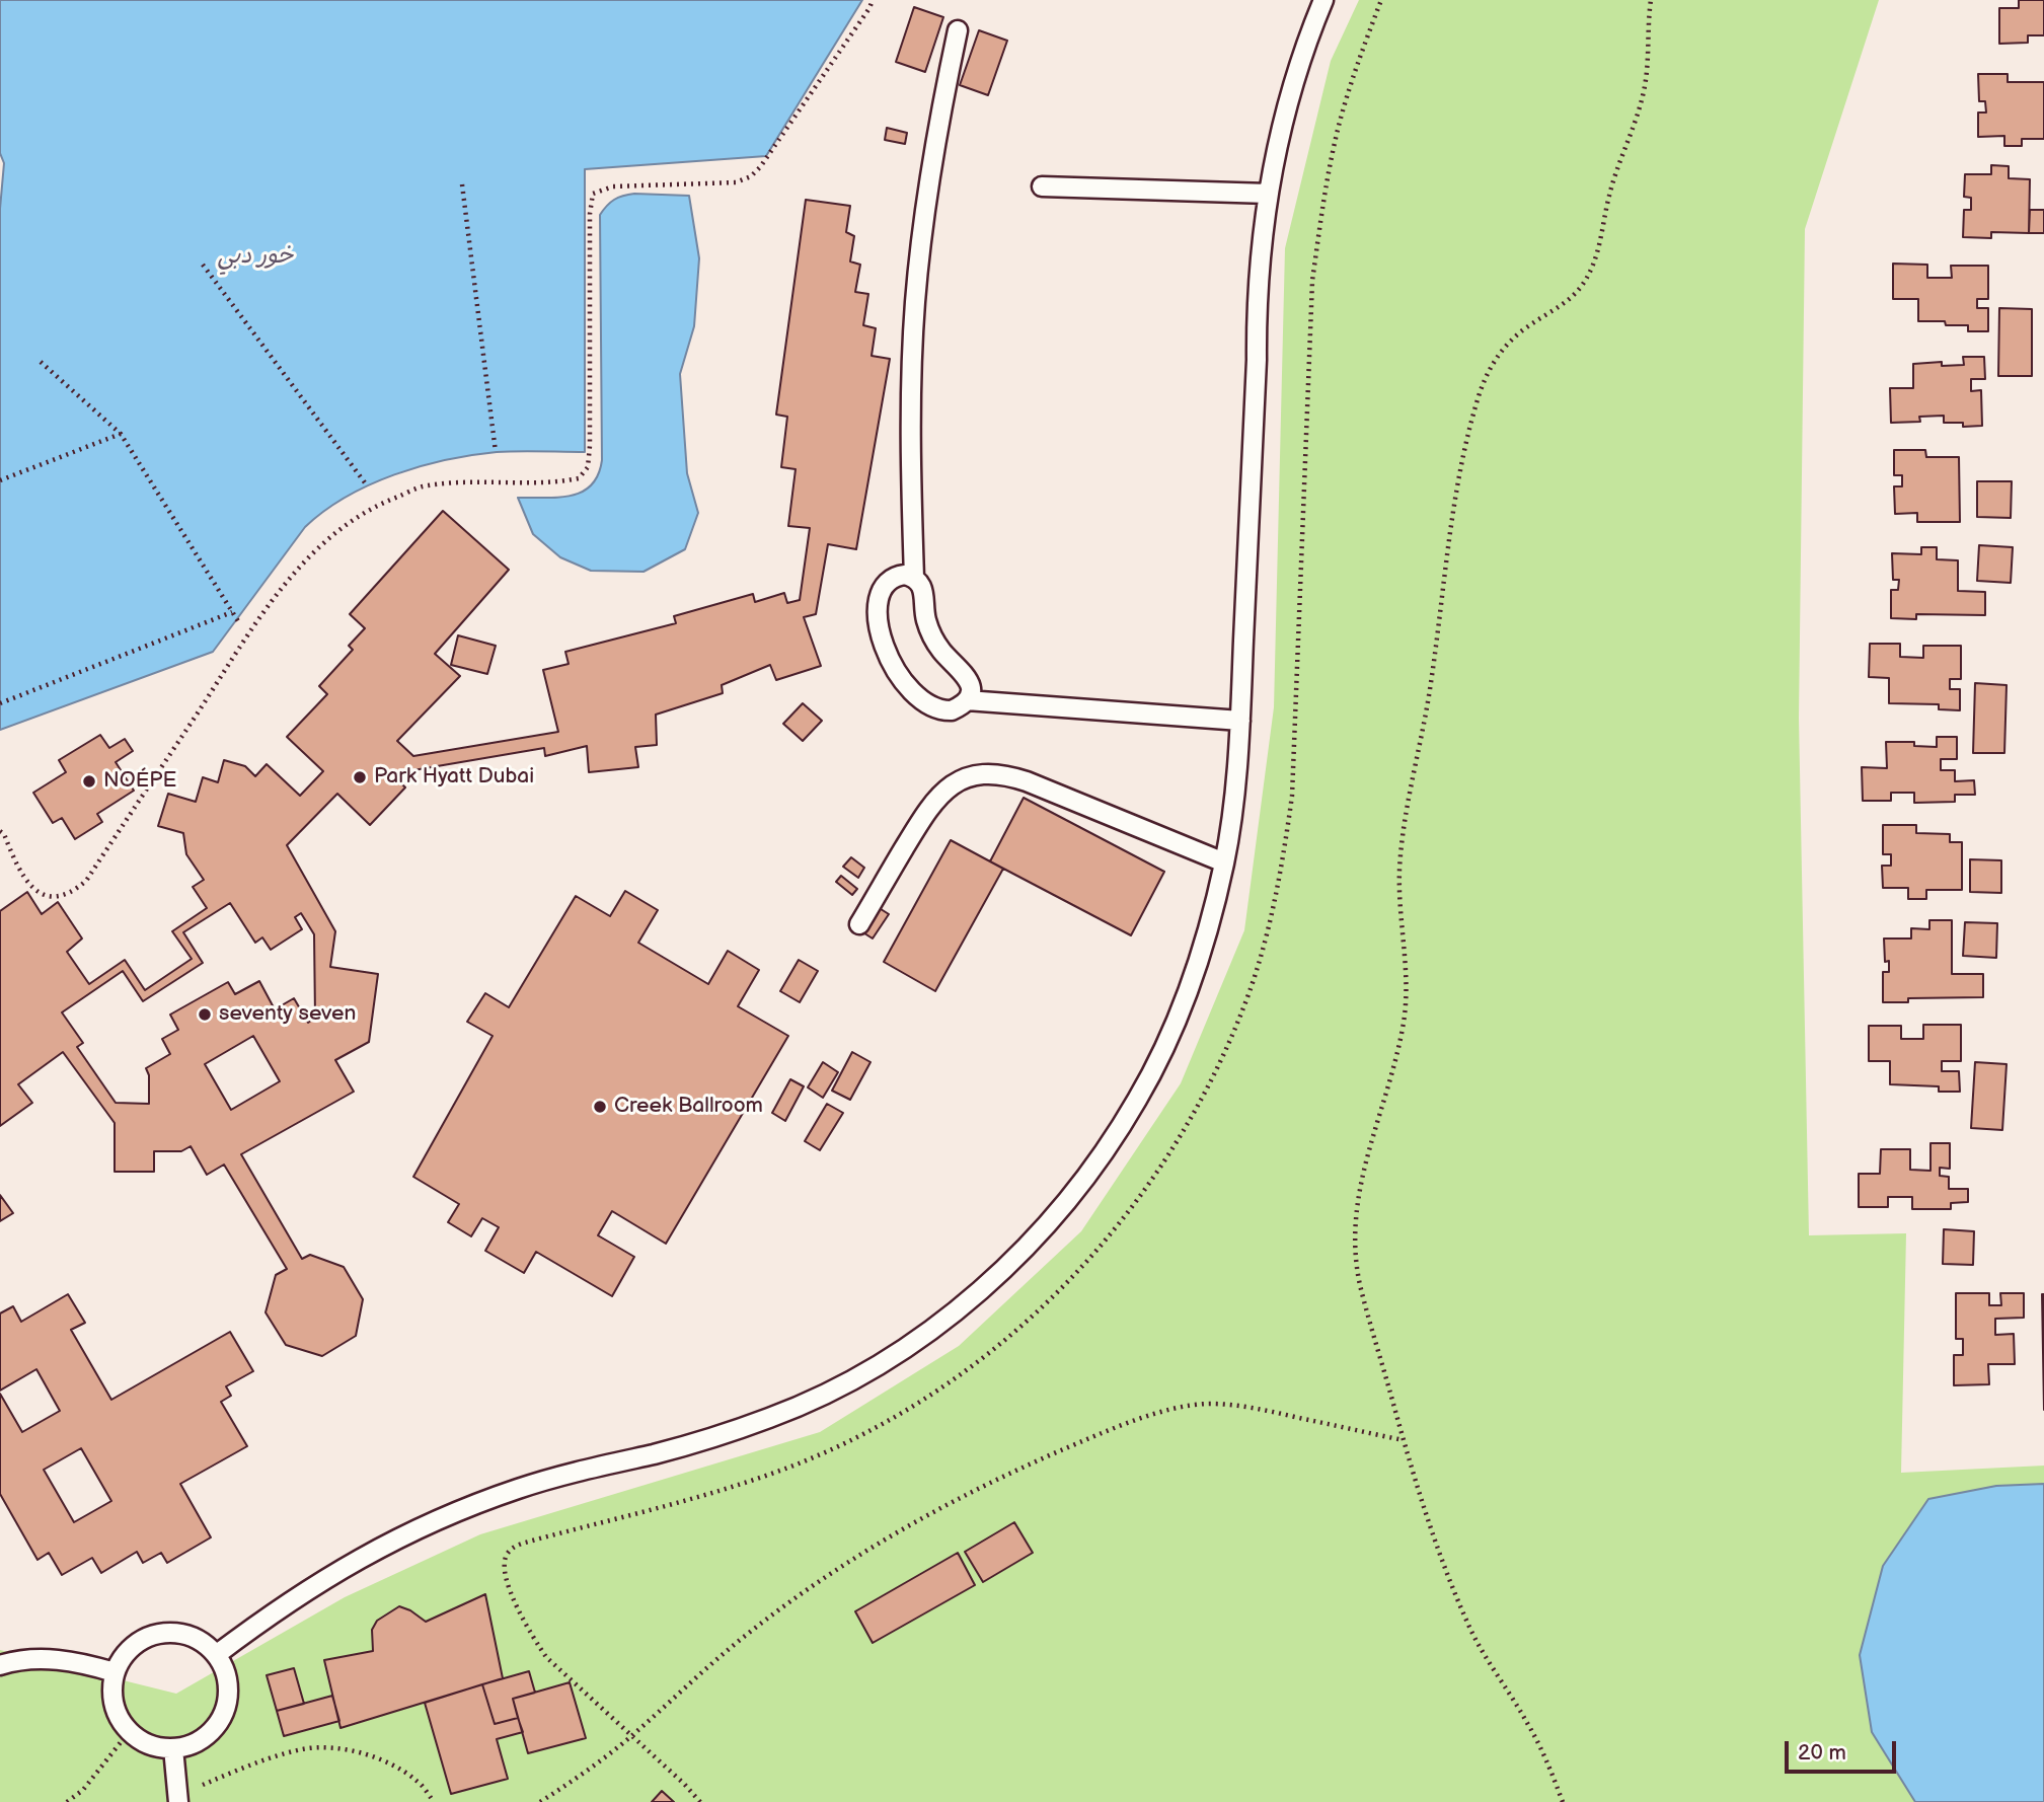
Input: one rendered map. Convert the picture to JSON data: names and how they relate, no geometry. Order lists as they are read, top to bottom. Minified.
{"water":["خور دبي"],"places":["Park Hyatt Dubai","NOÉPE","seventy seven","Creek Ballroom"],"scale_bar":"20 m"}
